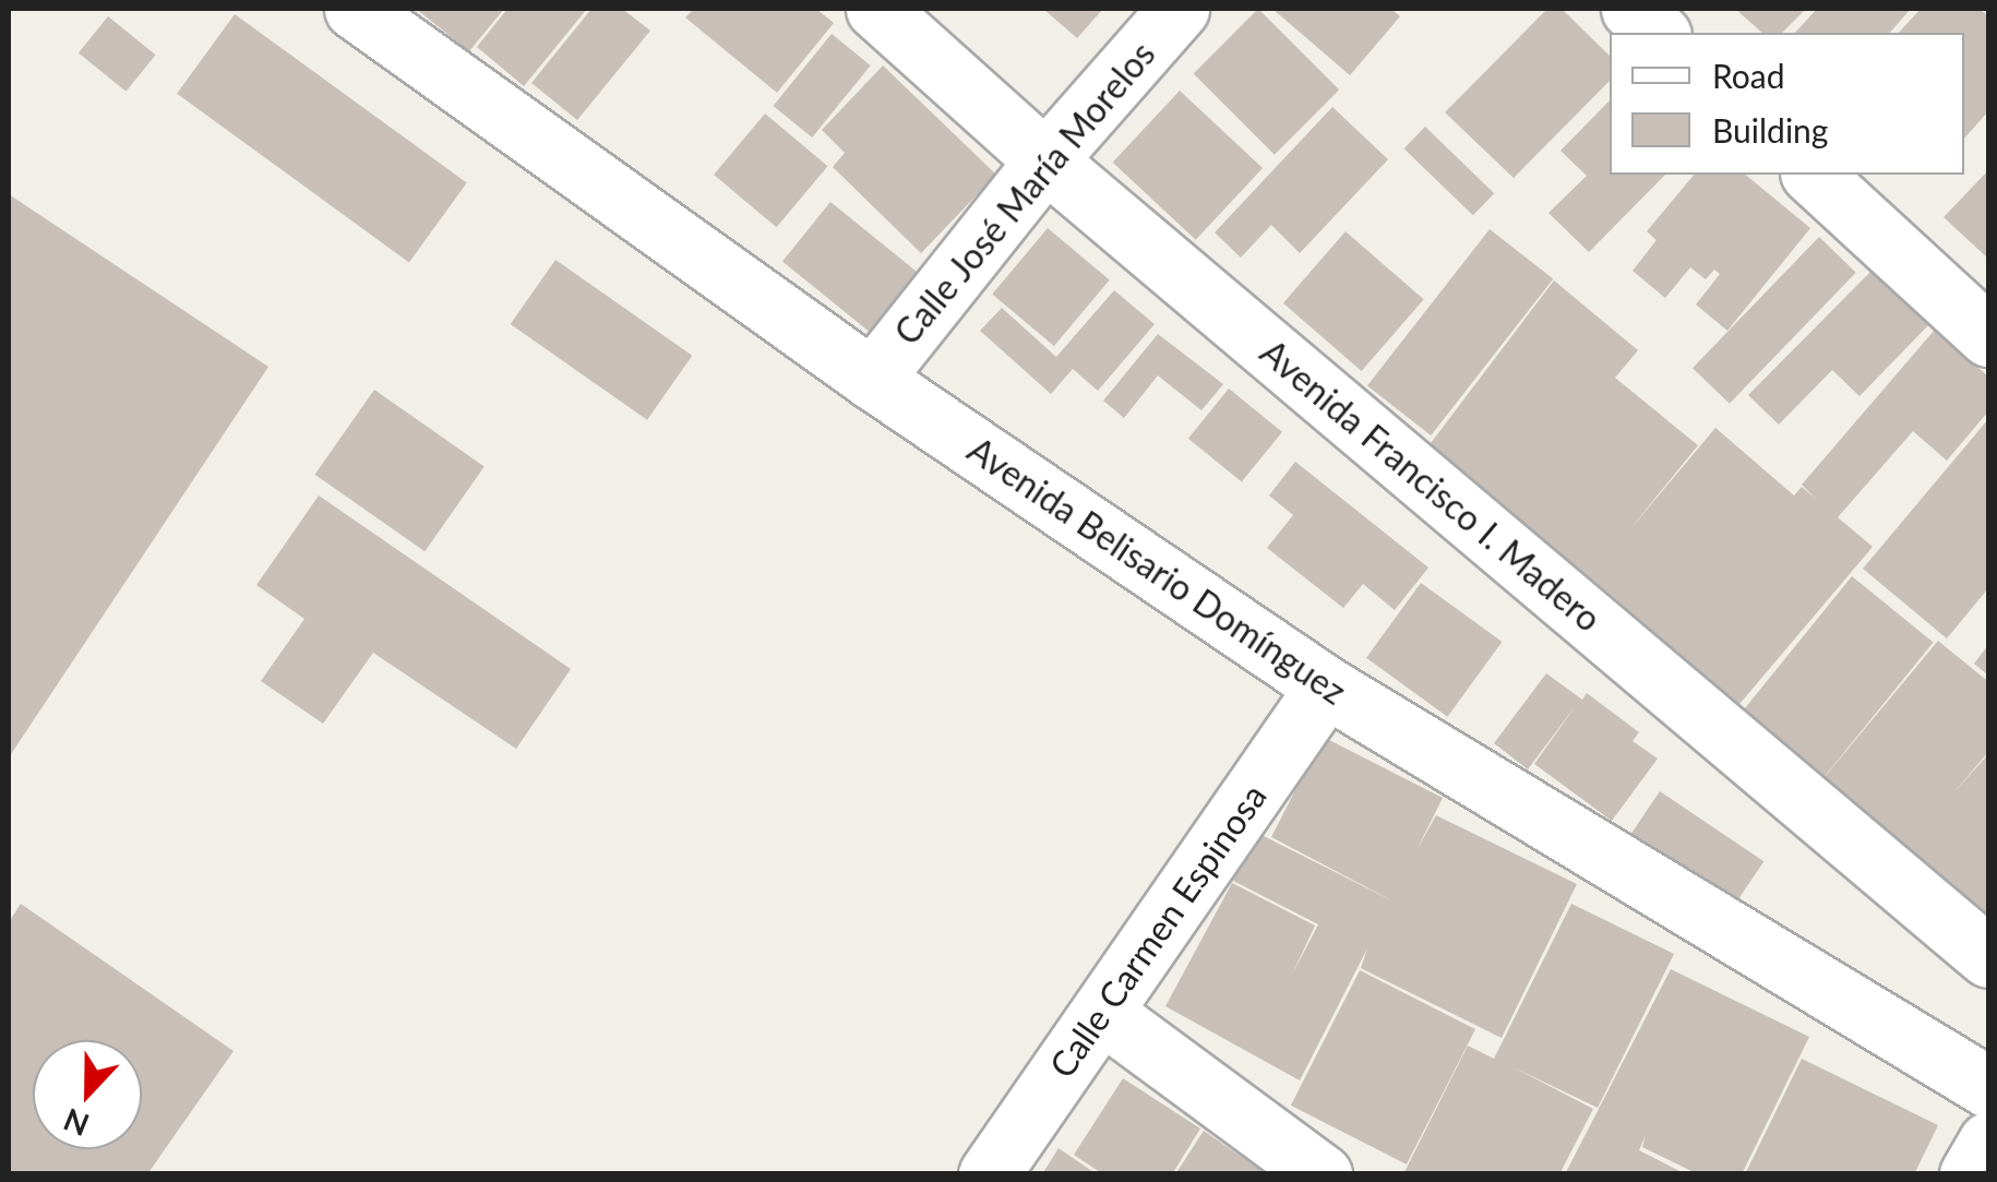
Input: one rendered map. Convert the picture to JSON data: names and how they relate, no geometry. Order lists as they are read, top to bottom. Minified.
{"streets":{"street":["Calle José María Morelos","Avenida Francisco I. Madero","Avenida Belisario Domínguez","Calle Carmen Espinosa"]},"crossings":[["Calle José María Morelos","Avenida Francisco I. Madero"],["Calle José María Morelos","Avenida Belisario Domínguez"],["Avenida Belisario Domínguez","Calle Carmen Espinosa"]],"legend":["Road","Building"],"north":"bottom"}
